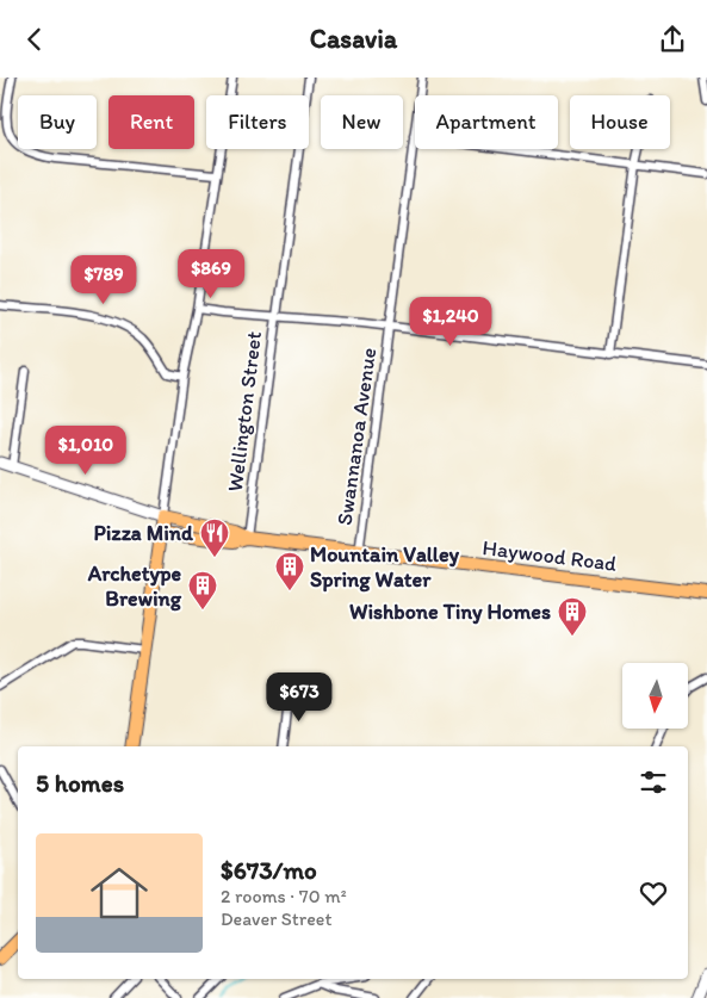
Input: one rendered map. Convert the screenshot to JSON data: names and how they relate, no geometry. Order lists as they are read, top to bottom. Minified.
{"streets":{"main road":["Haywood Road"],"street":["Wellington Street","Swannanoa Avenue"]},"crossings":[["Wellington Street","Haywood Road"],["Swannanoa Avenue","Haywood Road"]],"places":{"restaurant":["Pizza Mind"],"building":["Mountain Valley Spring Water","Archetype Brewing","Wishbone Tiny Homes"]},"north":"bottom","page":{"header":"Casavia","chip":["Buy","Rent","Filters","New","Apartment","House"],"price":["$869","$789","$1,240","$1,010","$673"],"heading":"5 homes","list":[{"name":"$673/mo","note":"2 rooms · 70 m² · Deaver Street"}]}}
